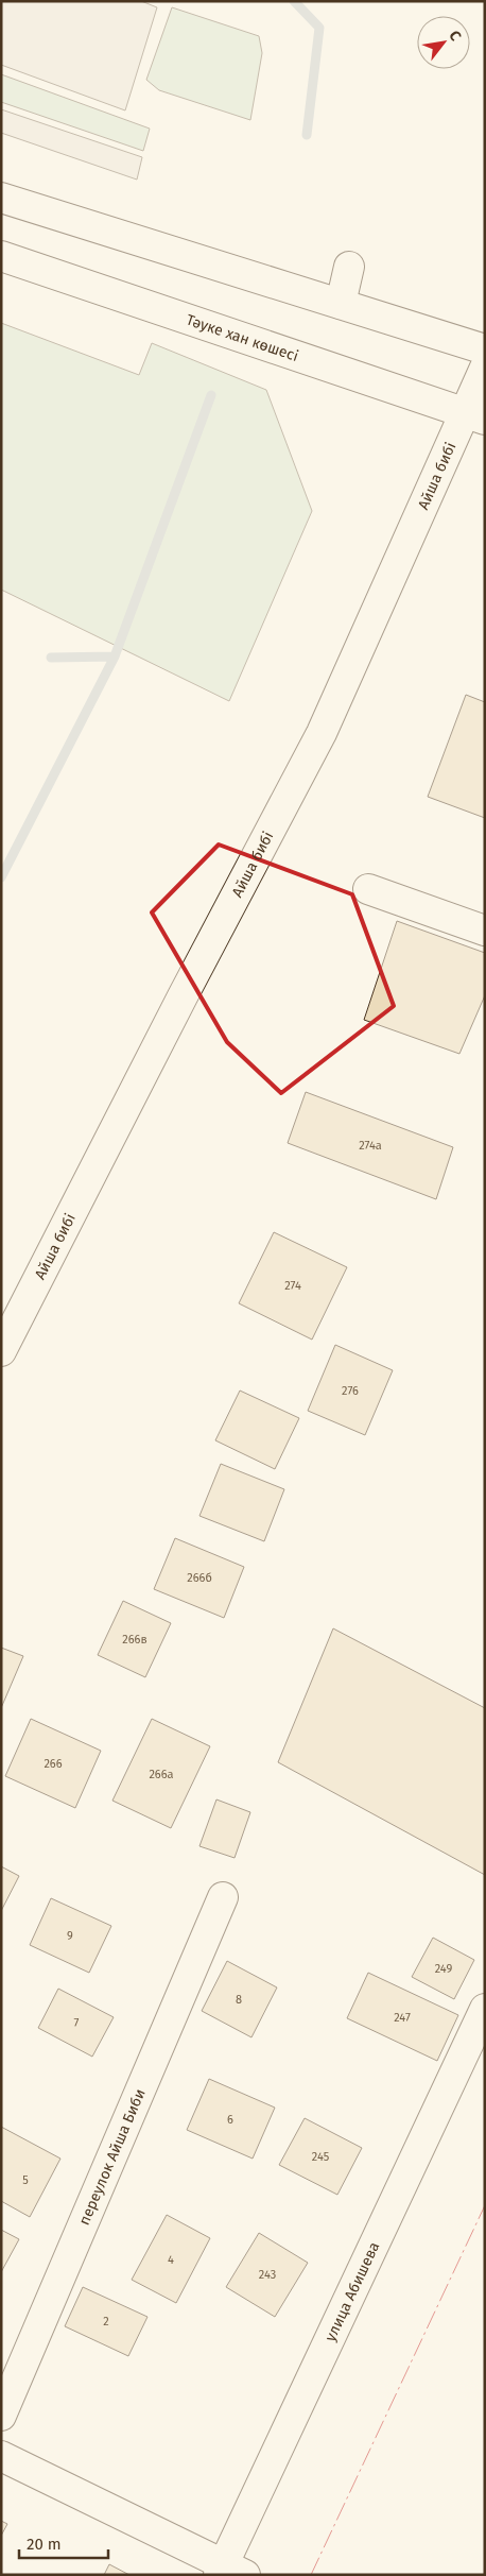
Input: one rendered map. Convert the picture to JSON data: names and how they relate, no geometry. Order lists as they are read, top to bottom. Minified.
{"streets":{"main road":["Тәуке хан көшесі","Айша бибі","переулок Айша Биби","улица Абишева"]},"crossings":[["Тәуке хан көшесі","Айша бибі"]],"house_numbers":["274а","274","276","266б","266в","266","266а","9","249","8","247","7","6","245","5","4","243","2"],"scale_bar":"20 m","north":"top right"}
